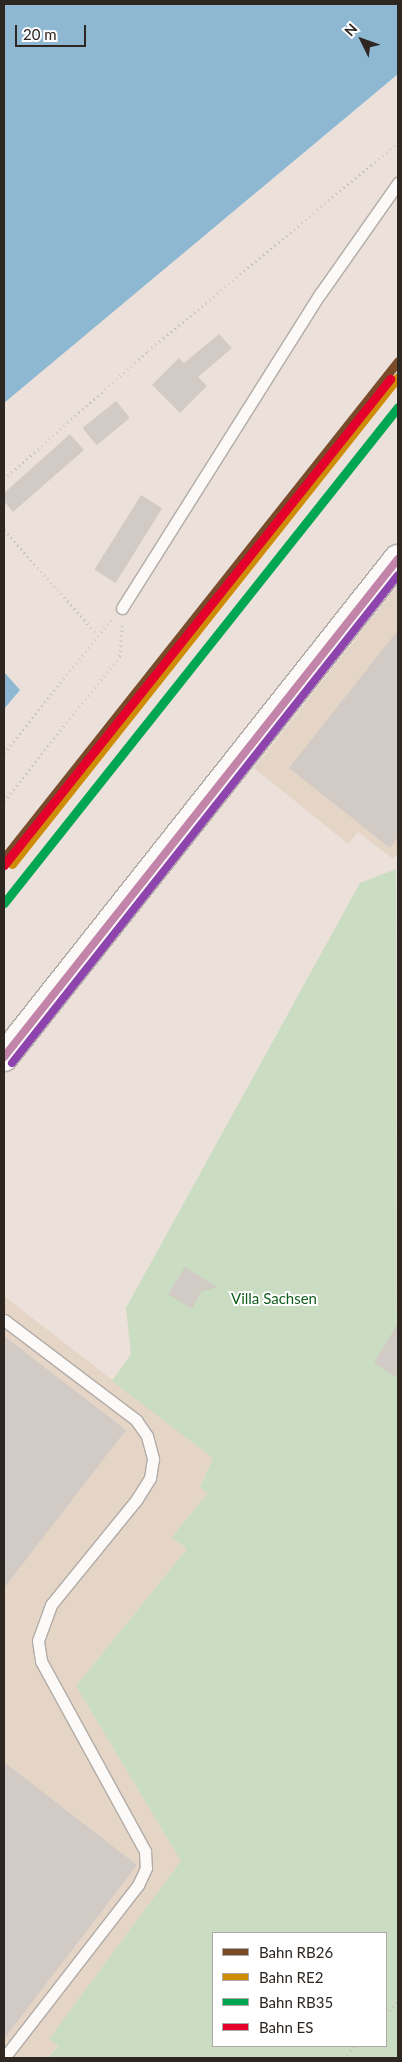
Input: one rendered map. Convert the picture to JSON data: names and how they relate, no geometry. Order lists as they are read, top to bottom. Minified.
{"parks":["Villa Sachsen"],"lines":["rail line RB26","rail line RE2","rail line ES","rail line RB35"],"legend":["Bahn RB26","Bahn RE2","Bahn RB35","Bahn ES"],"scale_bar":"20 m","north":"top left"}
